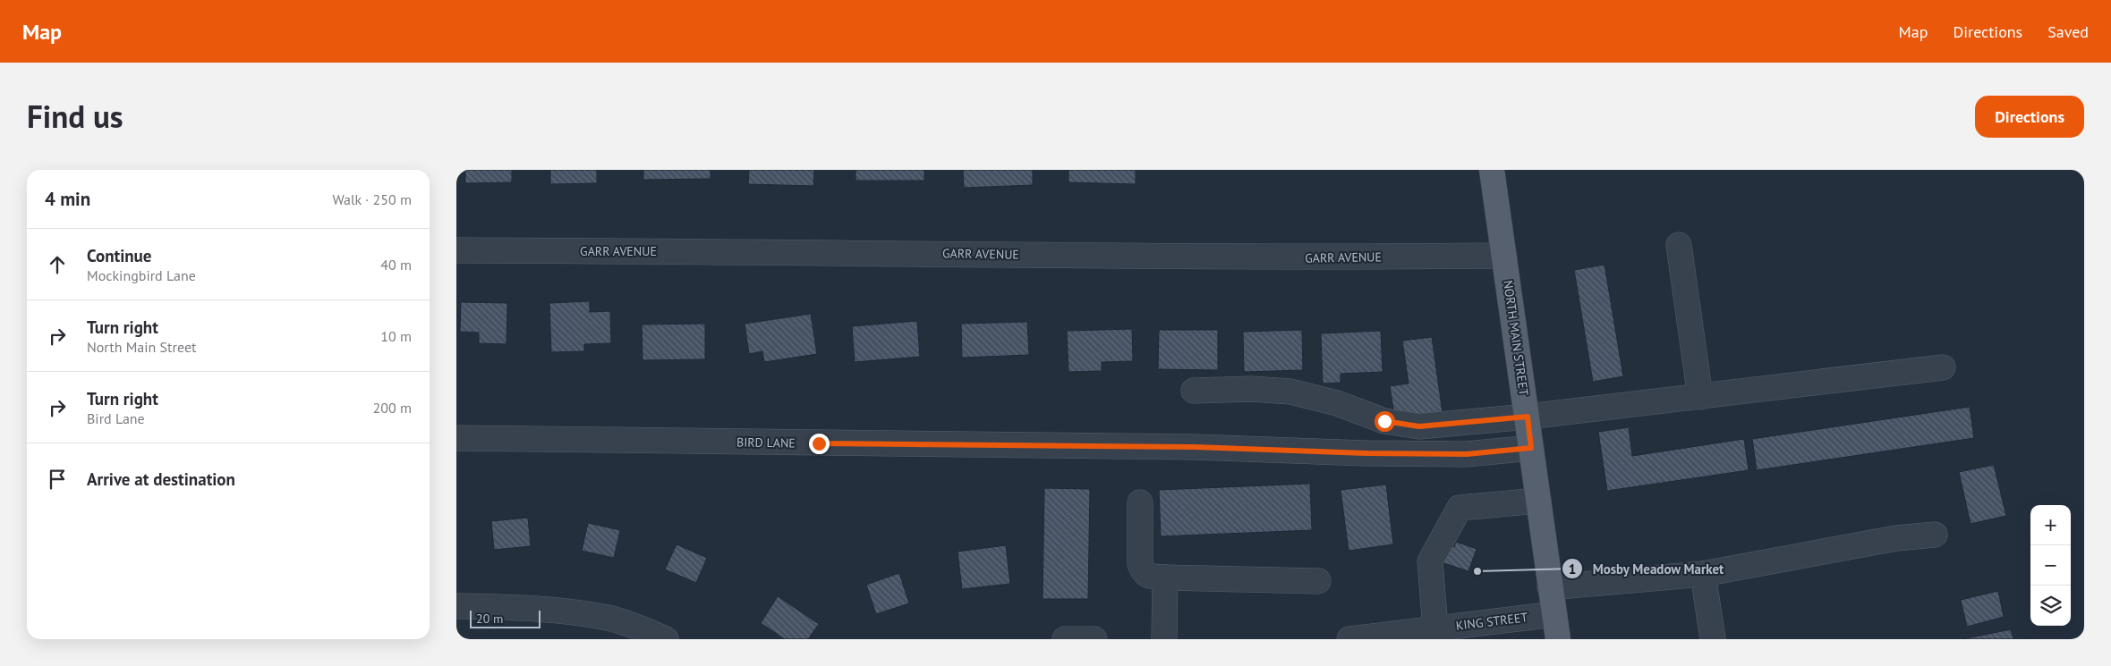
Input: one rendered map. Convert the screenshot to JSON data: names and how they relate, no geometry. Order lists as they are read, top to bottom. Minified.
{"streets":{"main road":["NORTH MAIN STREET"],"street":["GARR AVENUE","BIRD LANE","KING STREET"]},"crossings":[["GARR AVENUE","NORTH MAIN STREET"],["NORTH MAIN STREET","BIRD LANE"],["NORTH MAIN STREET","KING STREET"]],"places":["Mosby Meadow Market"],"scale_bar":"20 m","page":{"header":"Map","nav":["Map","Directions","Saved"],"title":"Find us","buttons":"Directions","heading":["4 min","Walk · 250 m"],"list":[["Continue","Mockingbird Lane","40 m"],["Turn right","North Main Street","10 m"],["Turn right","Bird Lane","200 m"],"Arrive at destination"],"map_buttons":["+","−"],"scale":"20 m"}}
